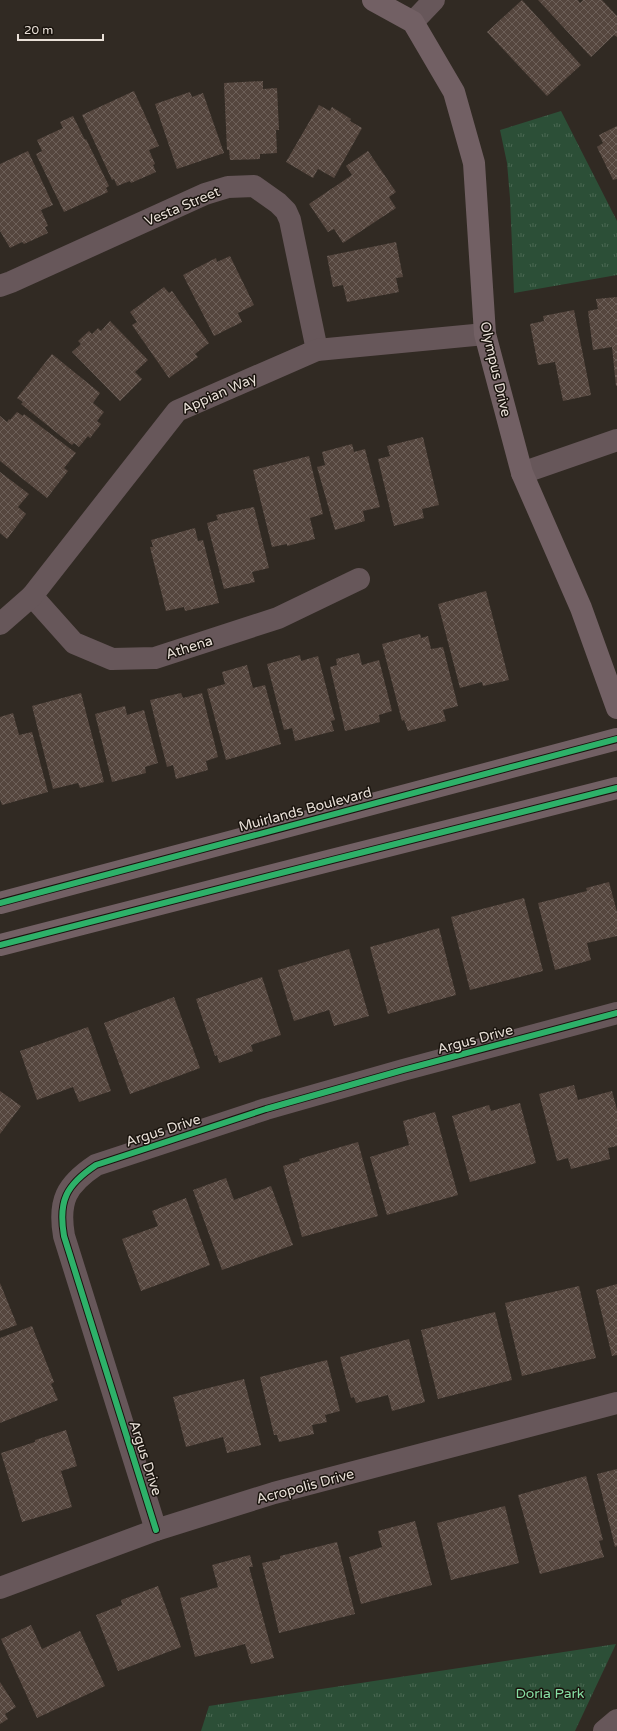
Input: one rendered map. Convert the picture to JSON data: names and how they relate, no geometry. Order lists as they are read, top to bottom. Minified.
{"streets":{"main road":["Olympus Drive","Muirlands Boulevard"],"street":["Vesta Street","Appian Way","Athena","Argus Drive","Acropolis Drive"]},"crossings":[["Vesta Street","Appian Way"],["Olympus Drive","Appian Way"],["Appian Way","Athena"],["Argus Drive","Acropolis Drive"]],"parks":["Doria Park"],"scale_bar":"20 m"}
